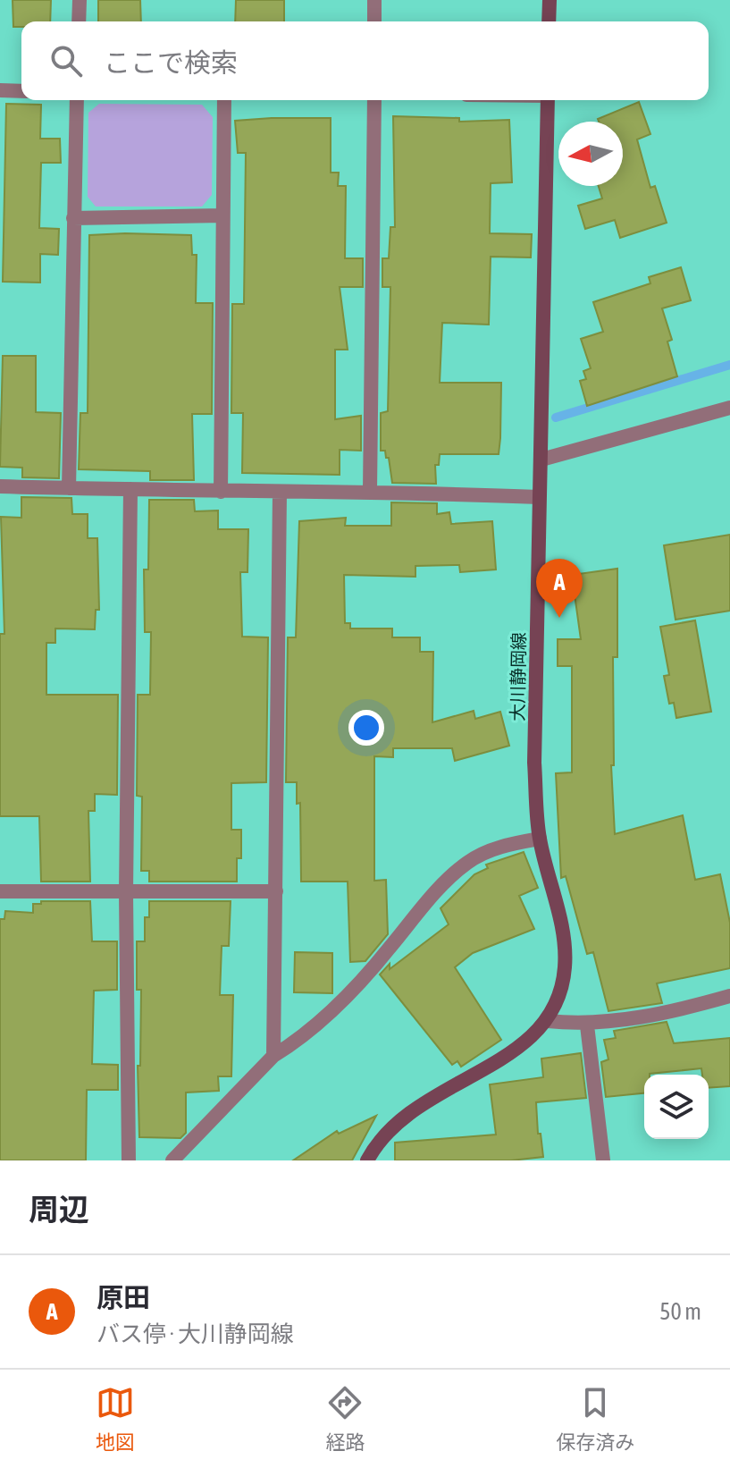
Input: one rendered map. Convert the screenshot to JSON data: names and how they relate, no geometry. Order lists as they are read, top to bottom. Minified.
{"streets":{"main road":["大川静岡線"]},"north":"left","page":{"search":"ここで検索","pins":"A","heading":"周辺","list":[{"mark":"A","name":"原田","note":"バス停 · 大川静岡線","value":"50 m"}],"nav":["地図","経路","保存済み"]}}
